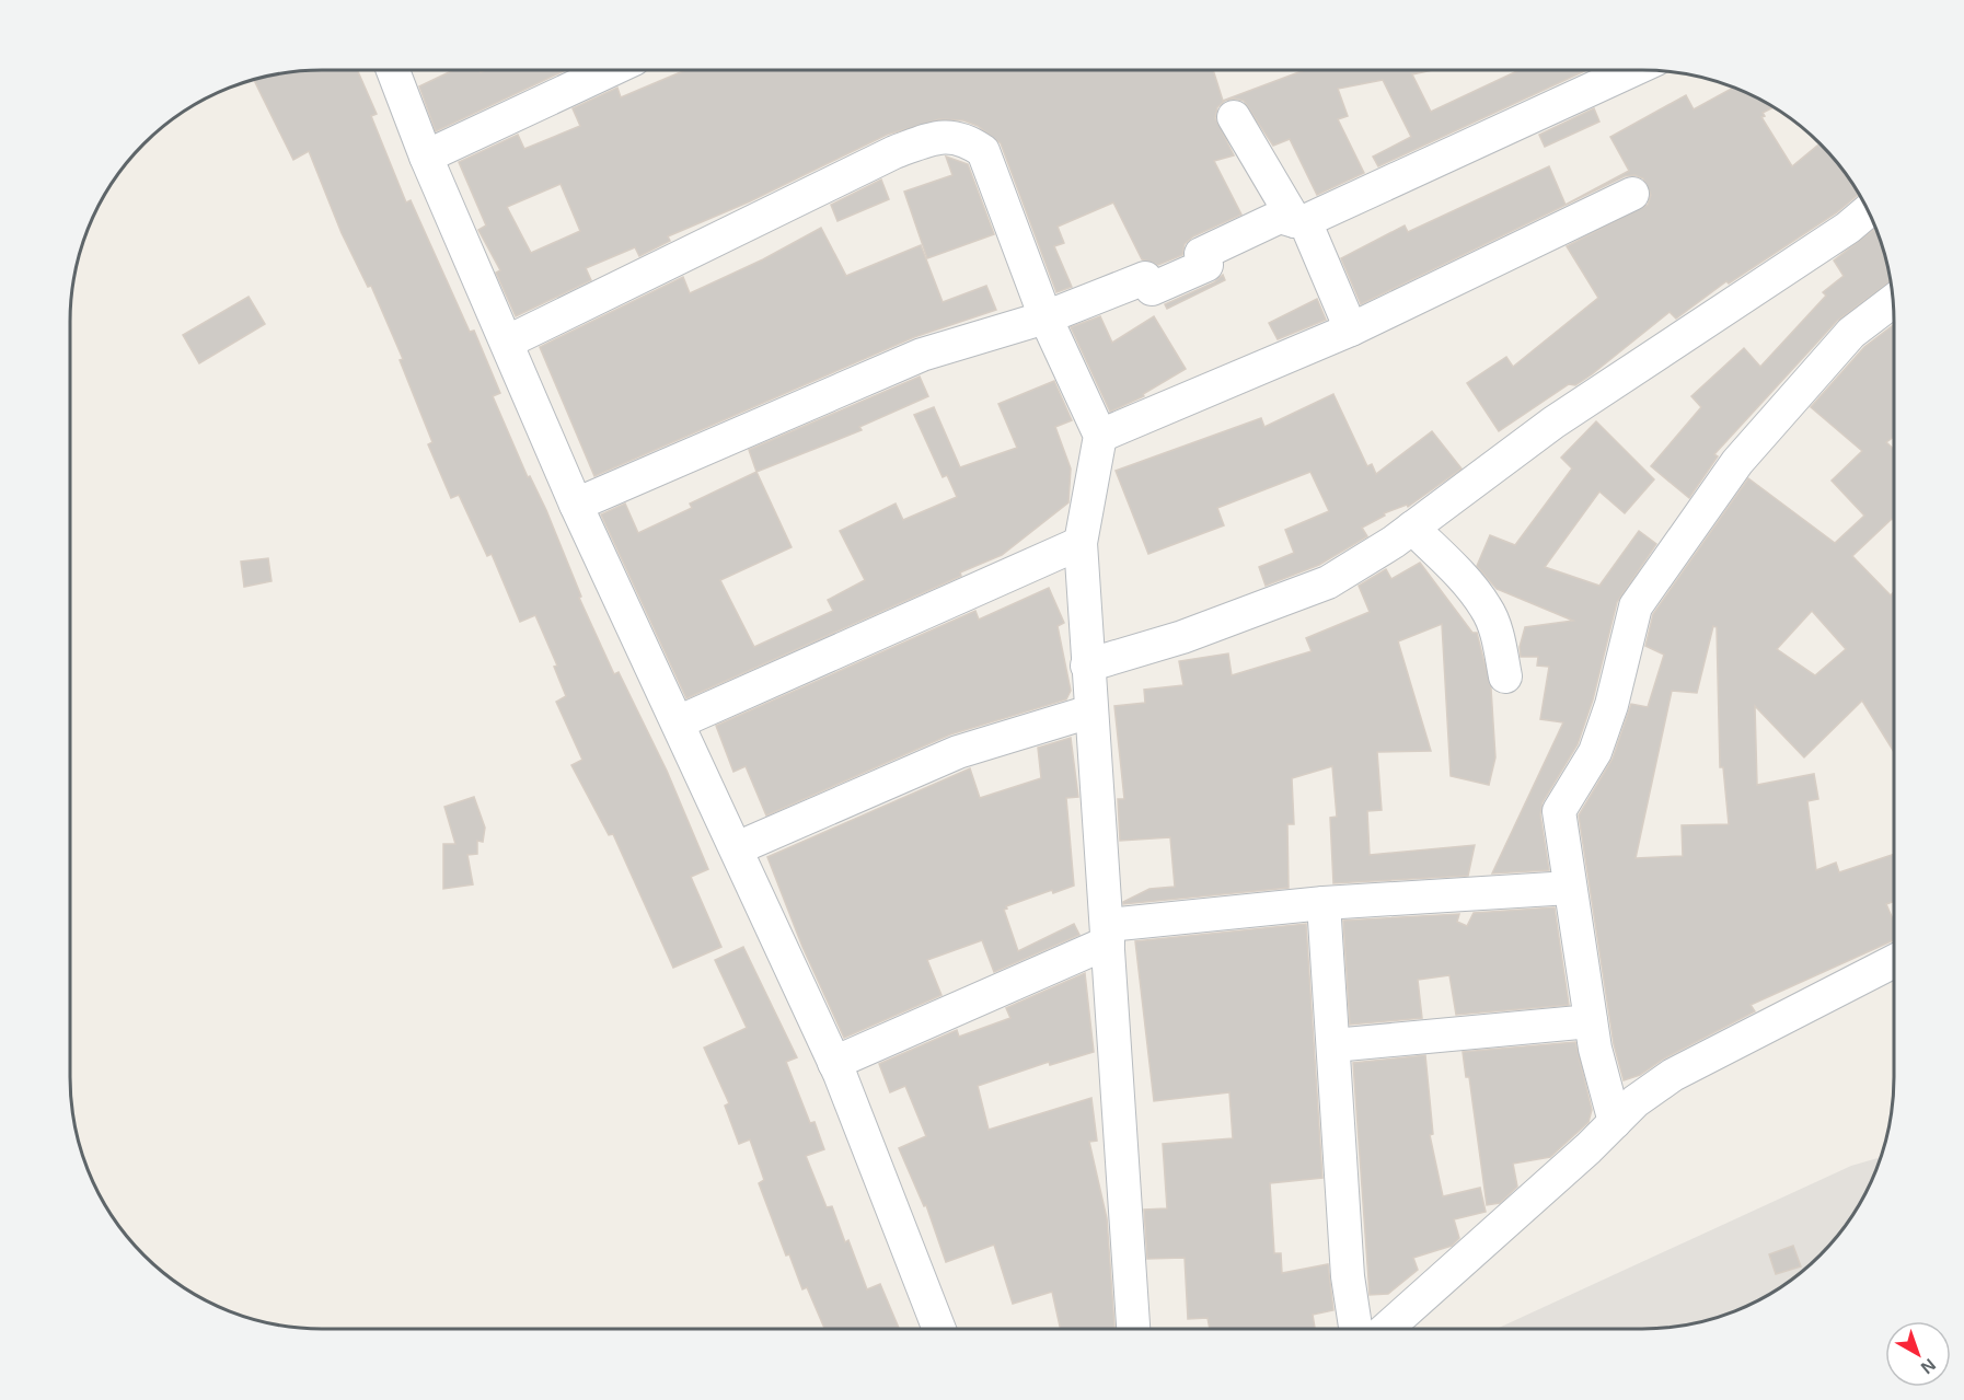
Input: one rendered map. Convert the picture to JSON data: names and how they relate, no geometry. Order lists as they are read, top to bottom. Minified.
{"north":"bottom right"}
